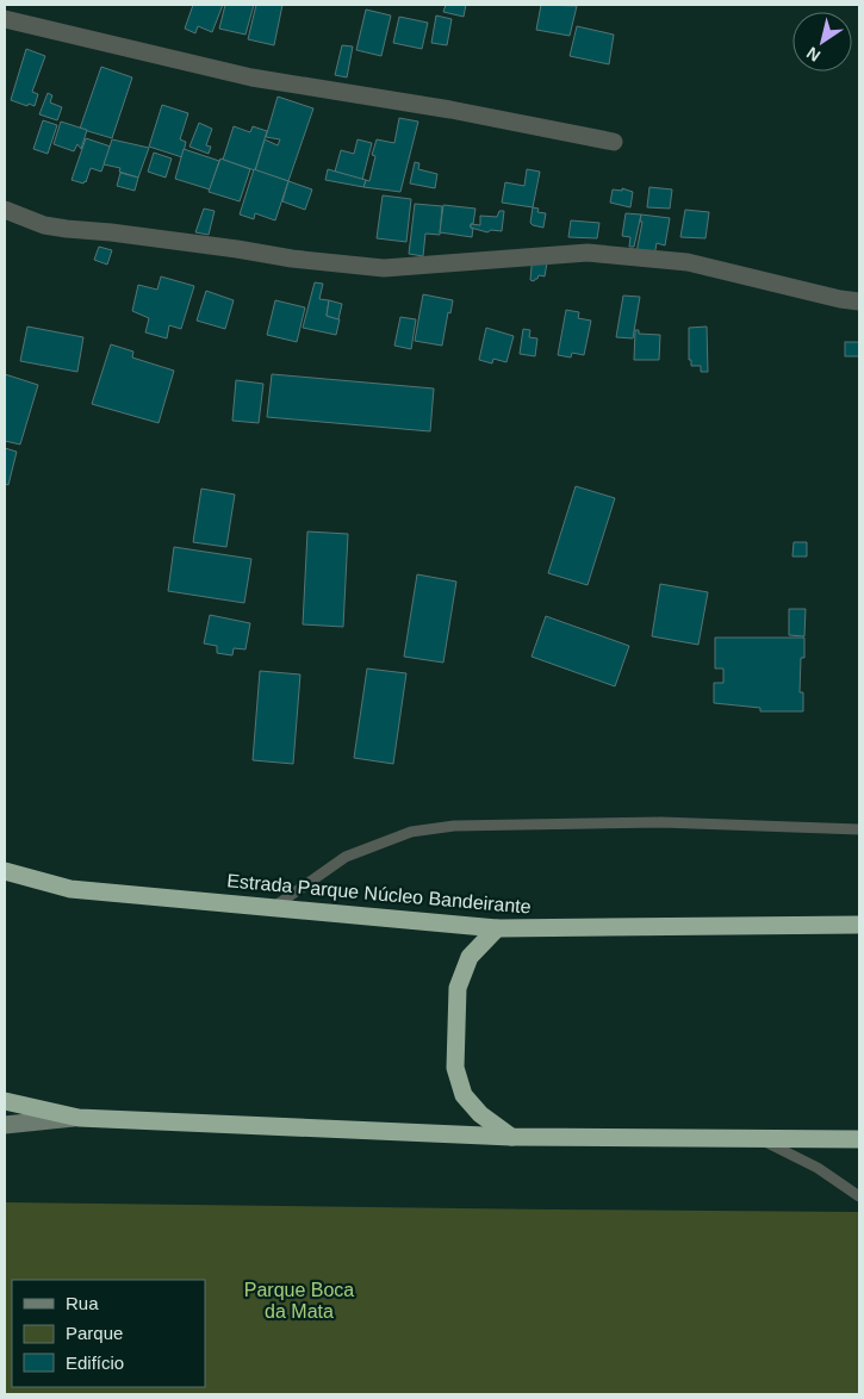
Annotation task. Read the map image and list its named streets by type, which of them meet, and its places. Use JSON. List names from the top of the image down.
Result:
{
  "streets": {
    "highway": ["Estrada Parque Núcleo Bandeirante"]
  },
  "parks": ["Parque Boca da Mata"],
  "legend": ["Rua", "Parque", "Edifício"],
  "north": "bottom left"
}
